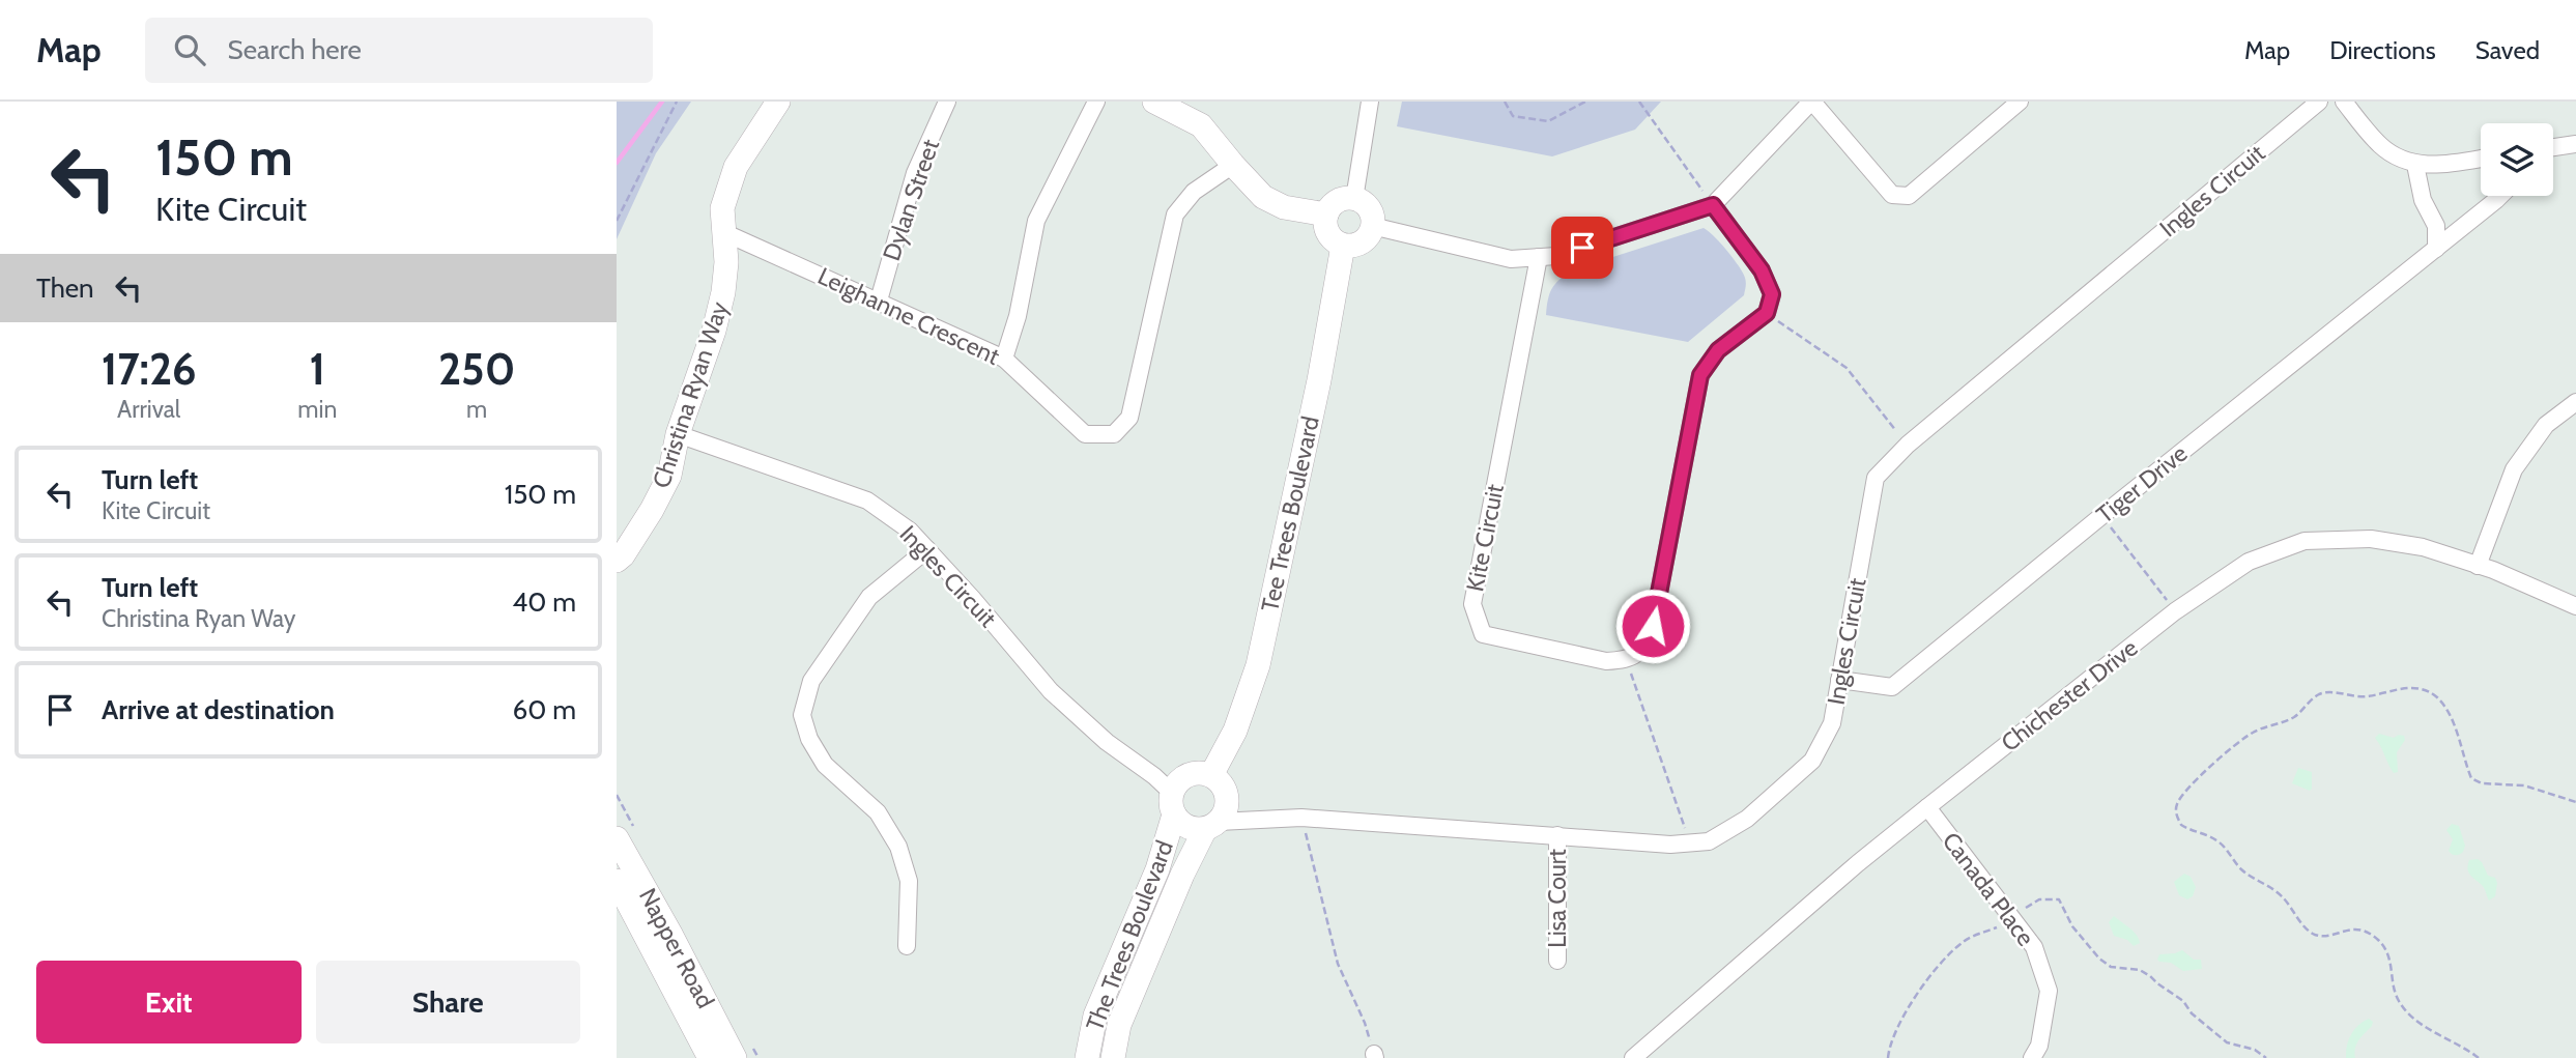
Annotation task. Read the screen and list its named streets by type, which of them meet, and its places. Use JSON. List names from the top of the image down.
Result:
{
  "streets": {
    "street": [
      "Ingles Circuit",
      "Dylan Street",
      "Leighanne Crescent",
      "Christina Ryan Way",
      "Tiger Drive",
      "Tee Trees Boulevard",
      "Kite Circuit",
      "Chichester Drive",
      "Canada Place",
      "Lisa Court",
      "The Trees Boulevard",
      "Napper Road"
    ]
  },
  "crossings": [
    ["Ingles Circuit", "Christina Ryan Way"],
    ["Ingles Circuit", "Tiger Drive"],
    ["Ingles Circuit", "Tee Trees Boulevard"],
    ["Ingles Circuit", "Lisa Court"],
    ["Ingles Circuit", "The Trees Boulevard"],
    ["Dylan Street", "Leighanne Crescent"],
    ["Leighanne Crescent", "Christina Ryan Way"],
    ["Tee Trees Boulevard", "The Trees Boulevard"],
    ["Chichester Drive", "Canada Place"]
  ],
  "page": {
    "header": "Map",
    "search": "Search here",
    "nav": ["Map", "Directions", "Saved"],
    "turn": ["150 m", "Kite Circuit"],
    "then": "Then",
    "eta": [
      "17:26",
      "Arrival",
      "1",
      "min",
      "250",
      "m"
    ],
    "list": [
      {
        "name": "Turn left",
        "note": "Kite Circuit",
        "value": "150 m"
      },
      {
        "name": "Turn left",
        "note": "Christina Ryan Way",
        "value": "40 m"
      },
      {
        "name": "Arrive at destination",
        "value": "60 m"
      }
    ],
    "buttons": ["Exit", "Share"]
  }
}
